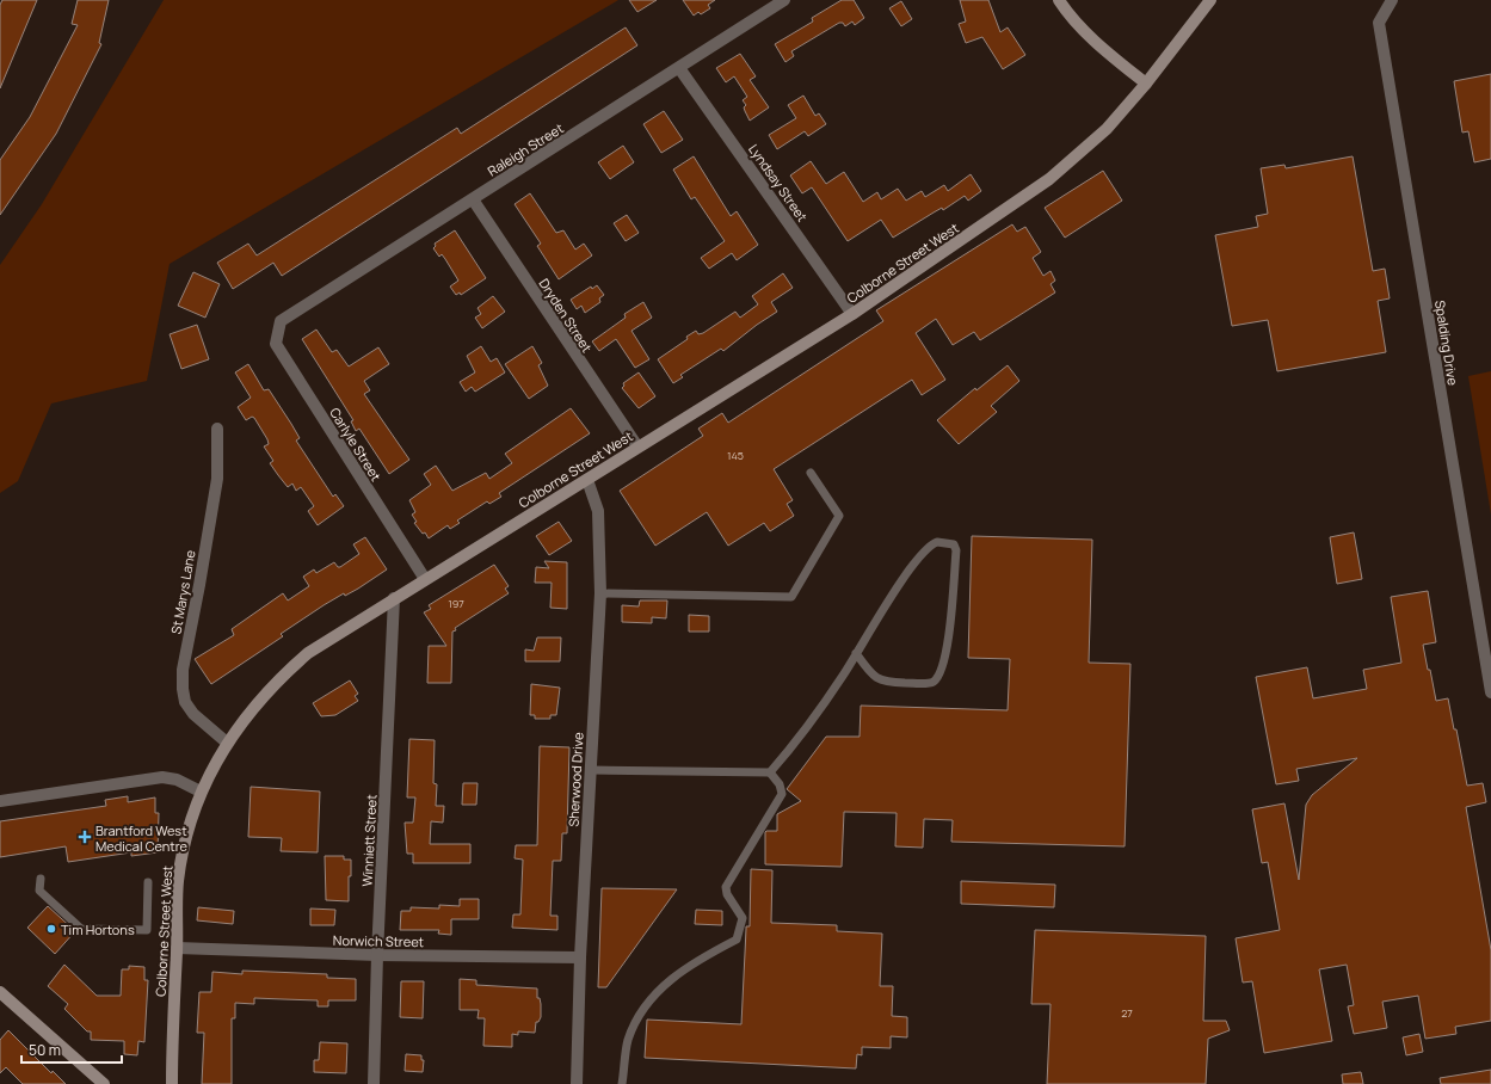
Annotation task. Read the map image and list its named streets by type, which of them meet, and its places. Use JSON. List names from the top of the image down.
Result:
{
  "streets": {
    "main road": ["Colborne Street West"],
    "street": [
      "Raleigh Street",
      "Lyndsay Street",
      "Dryden Street",
      "Spalding Drive",
      "Carlyle Street",
      "St Marys Lane",
      "Sherwood Drive",
      "Winniett Street",
      "Norwich Street"
    ]
  },
  "crossings": [
    ["Raleigh Street", "Lyndsay Street"],
    ["Raleigh Street", "Dryden Street"],
    ["Raleigh Street", "Carlyle Street"],
    ["Lyndsay Street", "Colborne Street West"],
    ["Colborne Street West", "Dryden Street"],
    ["Colborne Street West", "Carlyle Street"],
    ["Colborne Street West", "St Marys Lane"],
    ["Colborne Street West", "Sherwood Drive"],
    ["Colborne Street West", "Winniett Street"],
    ["Colborne Street West", "Norwich Street"],
    ["Sherwood Drive", "Norwich Street"],
    ["Winniett Street", "Norwich Street"]
  ],
  "places": {
    "health": ["Brantford West Medical Centre"],
    "other": ["Tim Hortons"]
  },
  "house_numbers": ["145", "197", "27"],
  "scale_bar": "50 m"
}
